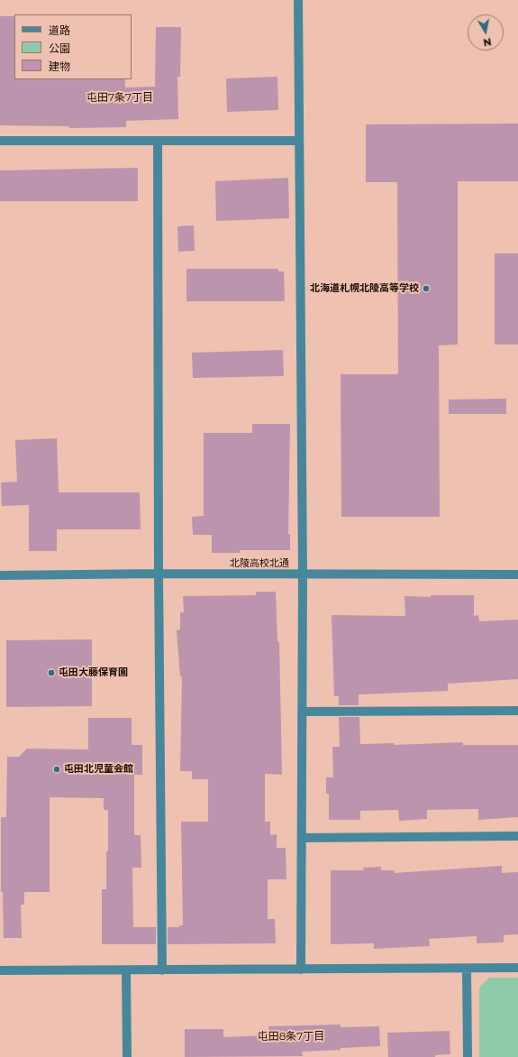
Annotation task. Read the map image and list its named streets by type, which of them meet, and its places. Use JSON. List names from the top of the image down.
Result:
{
  "streets": {
    "street": ["北陵高校北通"]
  },
  "districts": ["屯田7条7丁目", "屯田8条7丁目"],
  "places": ["北海道札幌北陵高等学校", "屯田大藤保育園", "屯田北児童会館"],
  "legend": ["道路", "公園", "建物"],
  "north": "bottom"
}
